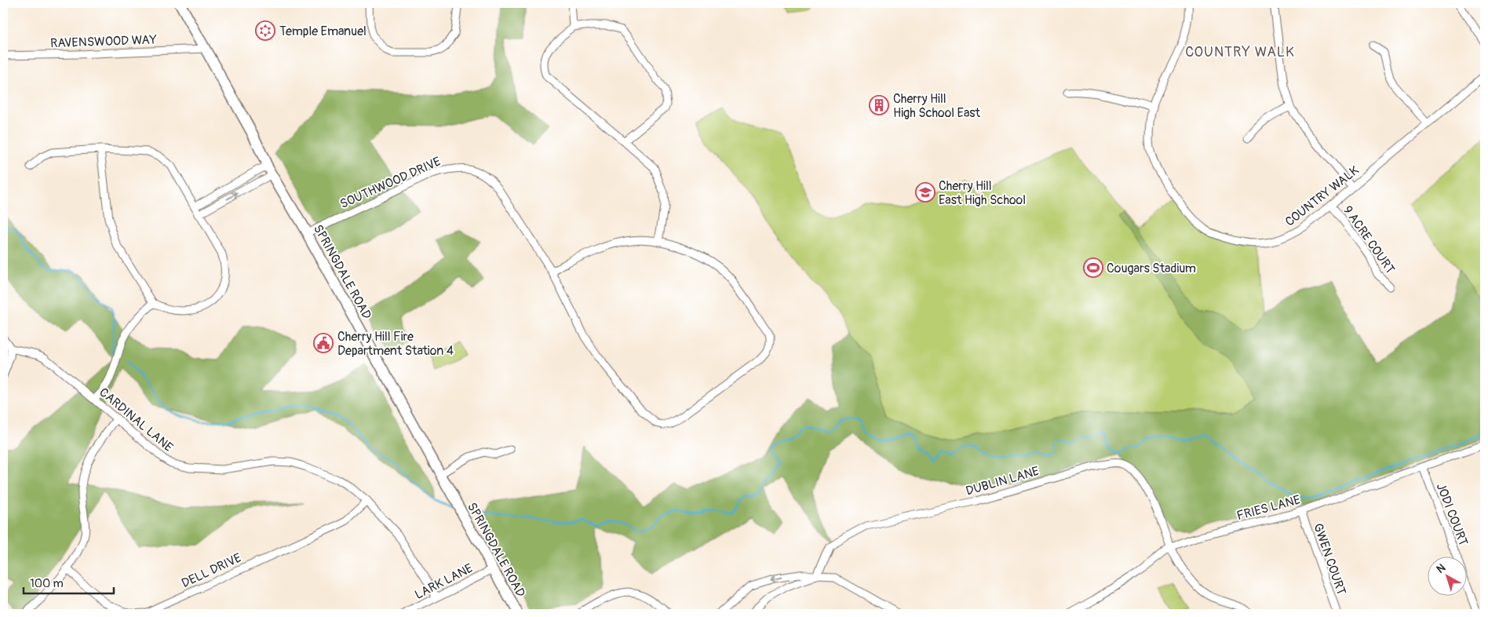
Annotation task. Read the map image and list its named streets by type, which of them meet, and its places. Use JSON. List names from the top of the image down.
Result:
{
  "streets": {
    "main road": ["SPRINGDALE ROAD"],
    "street": [
      "RAVENSWOOD WAY",
      "SOUTHWOOD DRIVE",
      "COUNTRY WALK",
      "9 ACRE COURT",
      "CARDINAL LANE",
      "DUBLIN LANE",
      "FRIES LANE",
      "JODI COURT",
      "GWEN COURT",
      "DELL DRIVE",
      "LARK LANE"
    ]
  },
  "crossings": [
    ["RAVENSWOOD WAY", "SPRINGDALE ROAD"],
    ["SOUTHWOOD DRIVE", "SPRINGDALE ROAD"],
    ["COUNTRY WALK", "9 ACRE COURT"],
    ["SPRINGDALE ROAD", "LARK LANE"],
    ["CARDINAL LANE", "DELL DRIVE"],
    ["CARDINAL LANE", "LARK LANE"],
    ["DUBLIN LANE", "FRIES LANE"],
    ["FRIES LANE", "JODI COURT"],
    ["FRIES LANE", "GWEN COURT"]
  ],
  "districts": ["COUNTRY WALK"],
  "places": {
    "synagogue": ["Temple Emanuel"],
    "building": ["Cherry Hill High School East"],
    "school or university": ["Cherry Hill East High School"],
    "sports": ["Cougars Stadium"],
    "public building": ["Cherry Hill Fire Department Station 4"]
  },
  "scale_bar": "100 m",
  "north": "top left"
}
